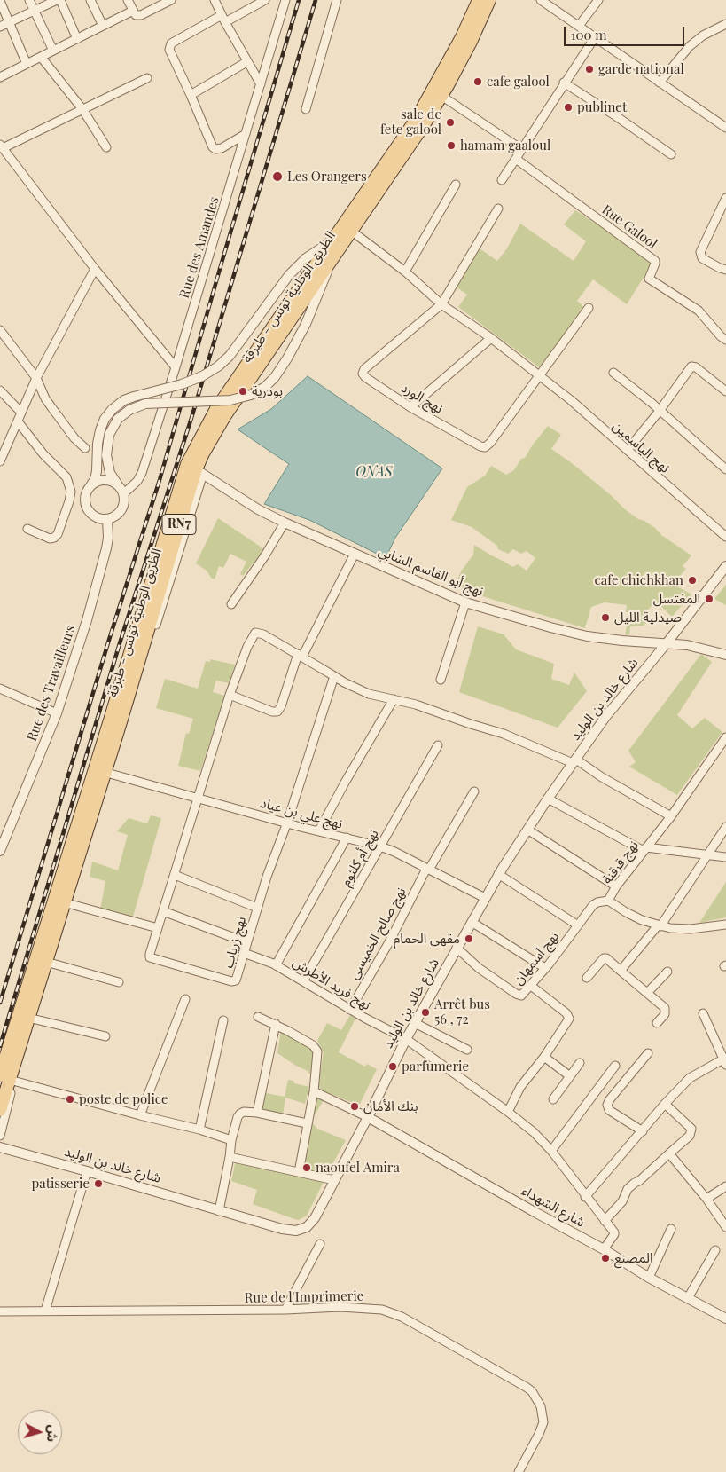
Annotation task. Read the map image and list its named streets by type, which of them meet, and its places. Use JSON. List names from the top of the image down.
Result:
{
  "streets": {
    "main road": ["الطريق الوطنية تونس - طبرقة", "RN7"],
    "street": [
      "Rue Galool",
      "Rue des Amandes",
      "نهج الورد",
      "نهج الياسمين",
      "نهج أبو القاسم الشابي",
      "Rue des Travailleurs",
      "شارع خالد بن الوليد",
      "نهج علي بن عياد",
      "نهج أم كلثوم",
      "نهج قرقنة",
      "نهج صالح الخميسي",
      "نهج زرياب",
      "نهج أسمهان",
      "نهج فريد الأطرش",
      "شارع الشهداء",
      "Rue de l'Imprimerie"
    ]
  },
  "crossings": [
    ["Rue des Amandes", "Rue des Travailleurs"],
    ["الطريق الوطنية تونس - طبرقة", "نهج الياسمين"],
    ["الطريق الوطنية تونس - طبرقة", "نهج أبو القاسم الشابي"],
    ["الطريق الوطنية تونس - طبرقة", "نهج علي بن عياد"],
    ["نهج الورد", "نهج الياسمين"],
    ["نهج أبو القاسم الشابي", "شارع خالد بن الوليد"],
    ["شارع خالد بن الوليد", "نهج علي بن عياد"],
    ["شارع خالد بن الوليد", "نهج أسمهان"],
    ["شارع خالد بن الوليد", "نهج فريد الأطرش"],
    ["شارع خالد بن الوليد", "شارع الشهداء"],
    ["نهج علي بن عياد", "نهج أم كلثوم"],
    ["نهج علي بن عياد", "نهج صالح الخميسي"],
    ["نهج علي بن عياد", "نهج زرياب"],
    ["نهج أم كلثوم", "نهج فريد الأطرش"],
    ["نهج قرقنة", "نهج أسمهان"],
    ["نهج صالح الخميسي", "نهج فريد الأطرش"],
    ["نهج زرياب", "نهج فريد الأطرش"]
  ],
  "water": ["ONAS"],
  "places": [
    "garde national",
    "cafe galool",
    "publinet",
    "sale de fete galool",
    "hamam gaaloul",
    "Les Orangers",
    "بودرية",
    "cafe chichkhan",
    "المغتسل",
    "صيدلية الليل",
    "مقهى الحمام",
    "Arrêt bus 56 , 72",
    "parfumerie",
    "poste de police",
    "بنك الأمان",
    "naoufel Amira",
    "patisserie",
    "المصنع"
  ],
  "scale_bar": "100 m",
  "north": "right"
}
